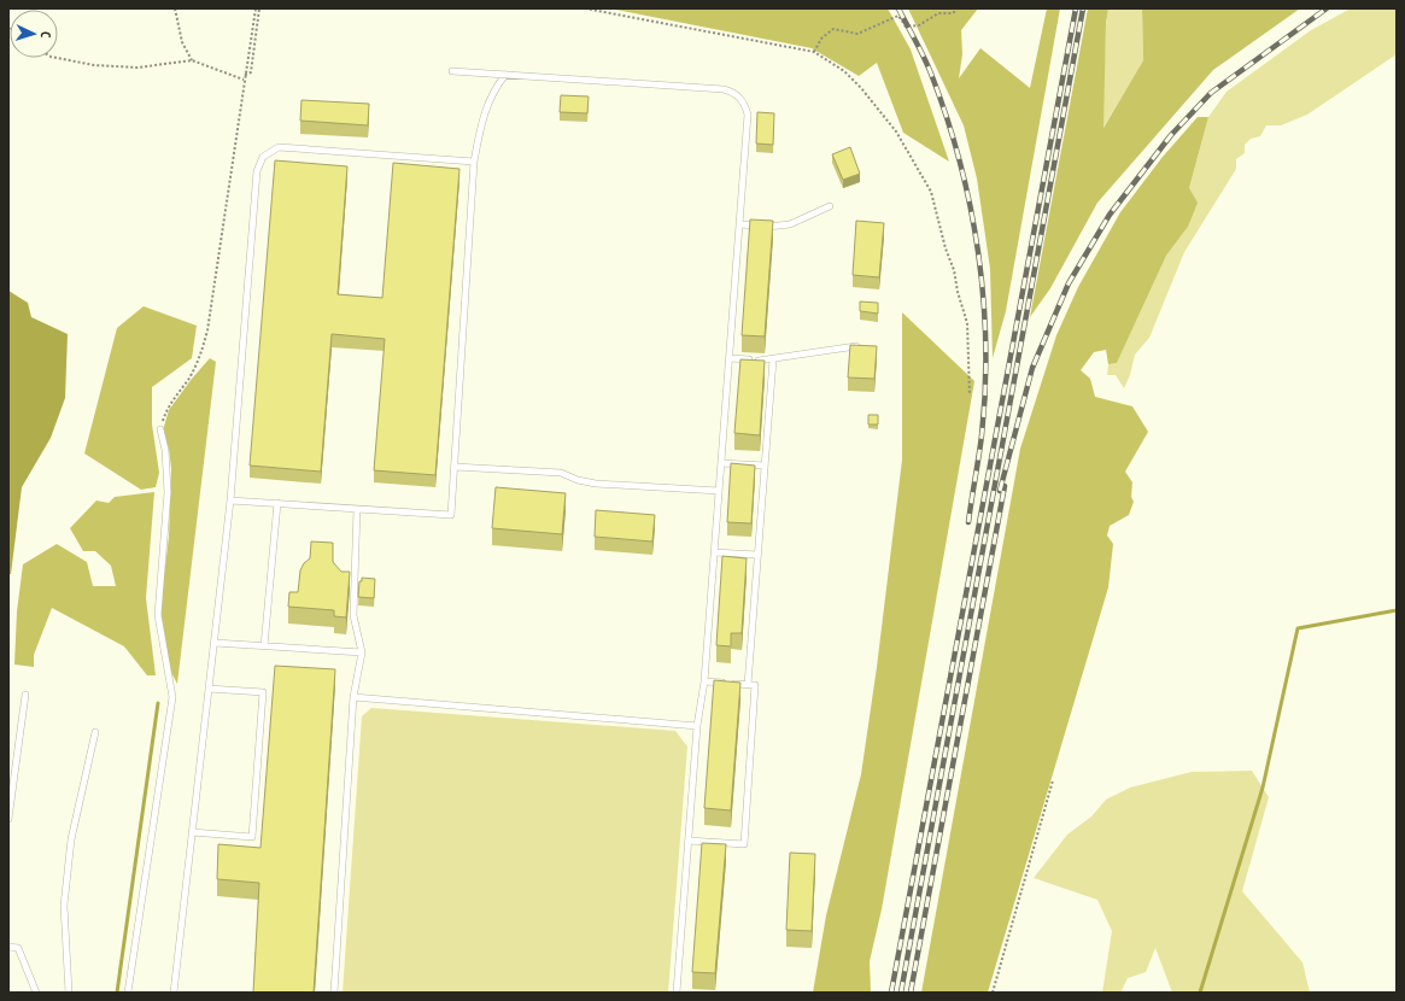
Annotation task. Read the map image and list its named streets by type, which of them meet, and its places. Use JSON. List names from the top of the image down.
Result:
{
  "north": "right"
}
